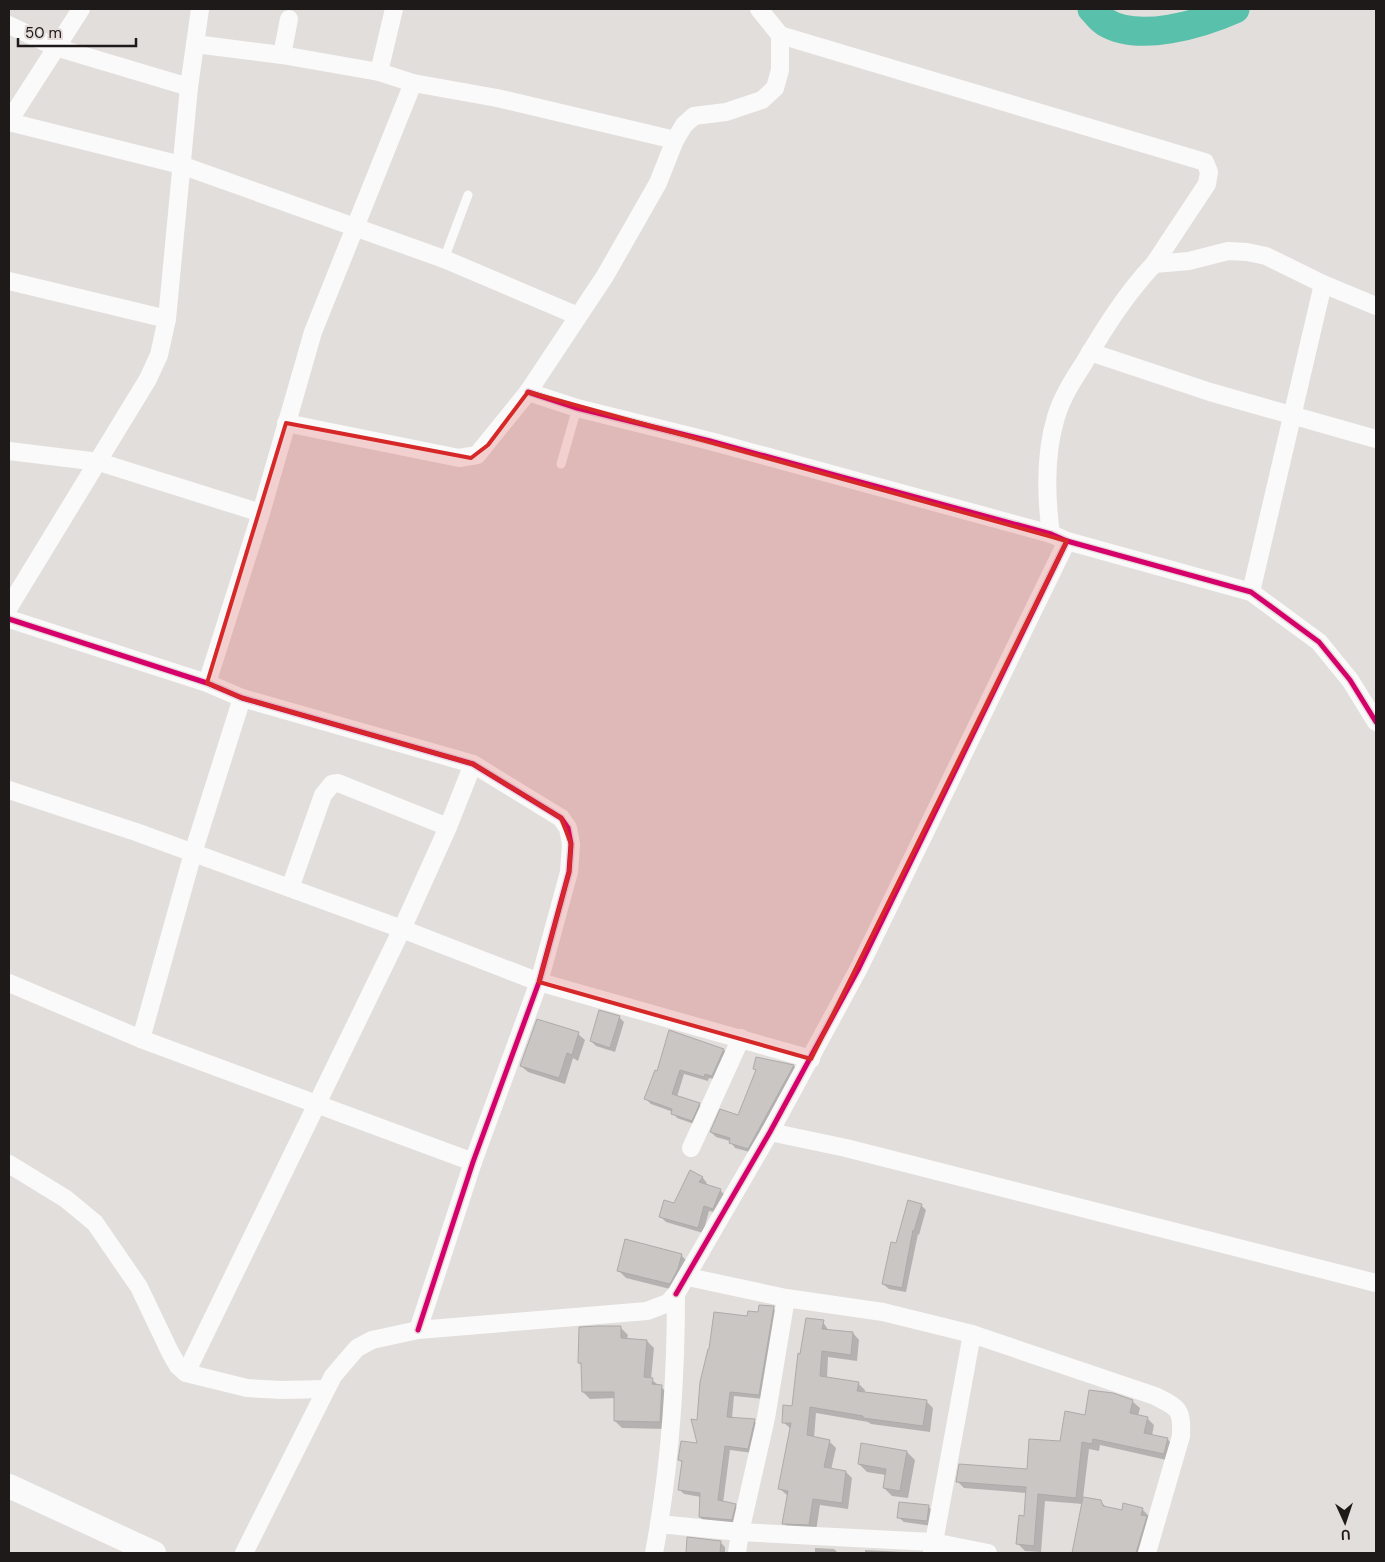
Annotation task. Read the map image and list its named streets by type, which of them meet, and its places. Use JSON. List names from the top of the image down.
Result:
{
  "scale_bar": "50 m",
  "north": "bottom"
}
